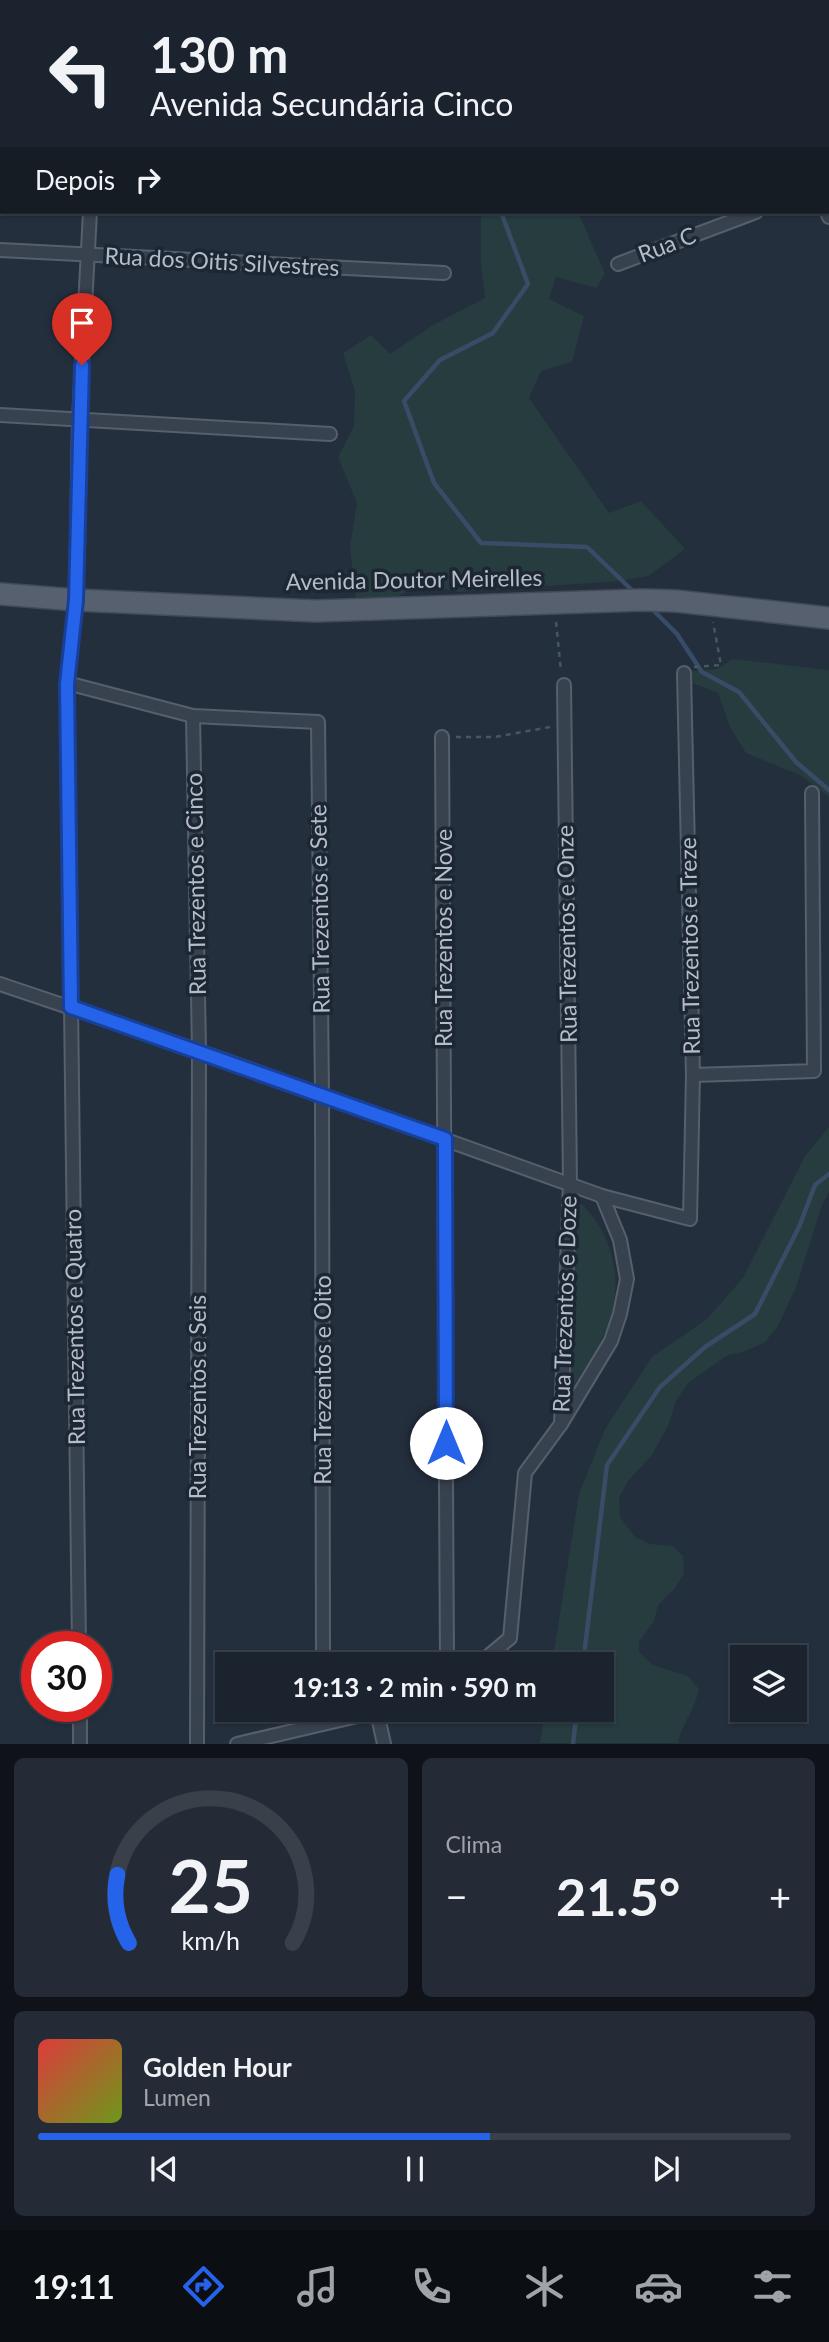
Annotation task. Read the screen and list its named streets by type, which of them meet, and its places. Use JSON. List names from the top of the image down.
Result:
{
  "streets": {
    "main road": ["Avenida Doutor Meirelles"],
    "street": [
      "Rua C",
      "Rua dos Oitis Silvestres",
      "Rua Trezentos e Cinco",
      "Rua Trezentos e Sete",
      "Rua Trezentos e Onze",
      "Rua Trezentos e Nove",
      "Rua Trezentos e Treze",
      "Rua Trezentos e Doze",
      "Rua Trezentos e Quatro",
      "Rua Trezentos e Oito",
      "Rua Trezentos e Seis"
    ]
  },
  "crossings": [
    ["Rua dos Oitis Silvestres", "Rua Trezentos e Quatro"],
    ["Avenida Doutor Meirelles", "Rua Trezentos e Quatro"],
    ["Rua Trezentos e Cinco", "Rua Trezentos e Sete"],
    ["Rua Trezentos e Cinco", "Rua Trezentos e Seis"],
    ["Rua Trezentos e Sete", "Rua Trezentos e Oito"],
    ["Rua Trezentos e Onze", "Rua Trezentos e Doze"]
  ],
  "page": {
    "turn": ["130 m", "Avenida Secundária Cinco"],
    "then": "Depois",
    "limit": "30",
    "trip": "19:13 · 2 min · 590 m",
    "tile": "Clima",
    "heat": ["−", "21.5°", "+"],
    "song": ["Golden Hour", "Lumen"],
    "tabs": "19:11",
    "gauge": ["25", "km/h"]
  }
}
